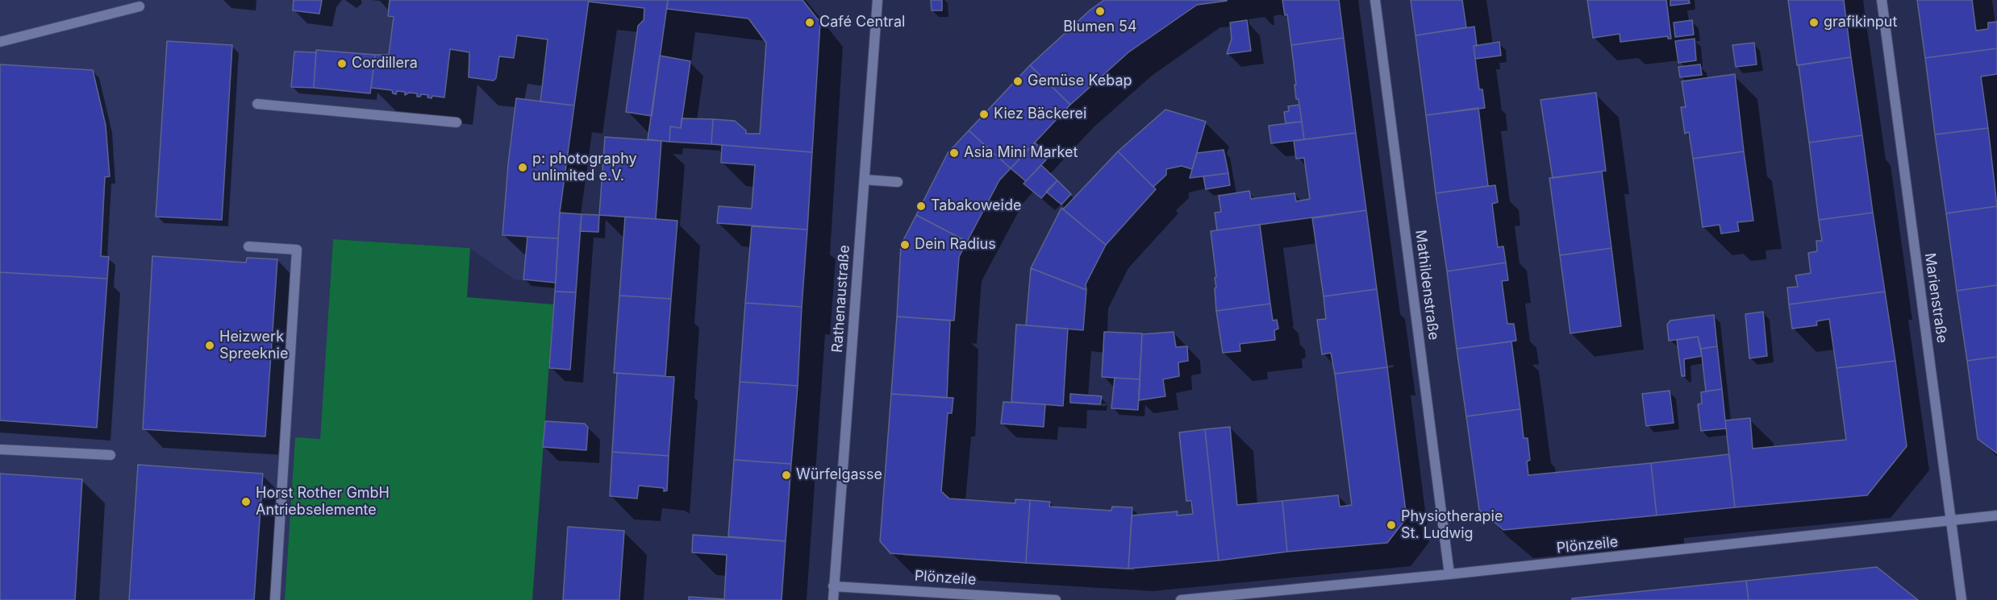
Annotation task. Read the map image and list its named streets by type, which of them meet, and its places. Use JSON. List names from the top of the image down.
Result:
{
  "streets": {
    "street": [
      "Mathildenstraße",
      "Marienstraße",
      "Rathenaustraße",
      "Plönzeile"
    ]
  },
  "crossings": [
    ["Mathildenstraße", "Plönzeile"],
    ["Marienstraße", "Plönzeile"],
    ["Rathenaustraße", "Plönzeile"]
  ],
  "places": [
    "Blumen 54",
    "Café Central",
    "grafikinput",
    "Cordillera",
    "Gemüse Kebap",
    "Kiez Bäckerei",
    "Asia Mini Market",
    "p: photography unlimited e.V.",
    "Tabakoweide",
    "Dein Radius",
    "Heizwerk Spreeknie",
    "Würfelgasse",
    "Horst Rother GmbH Antriebselemente",
    "Physiotherapie St. Ludwig"
  ]
}
